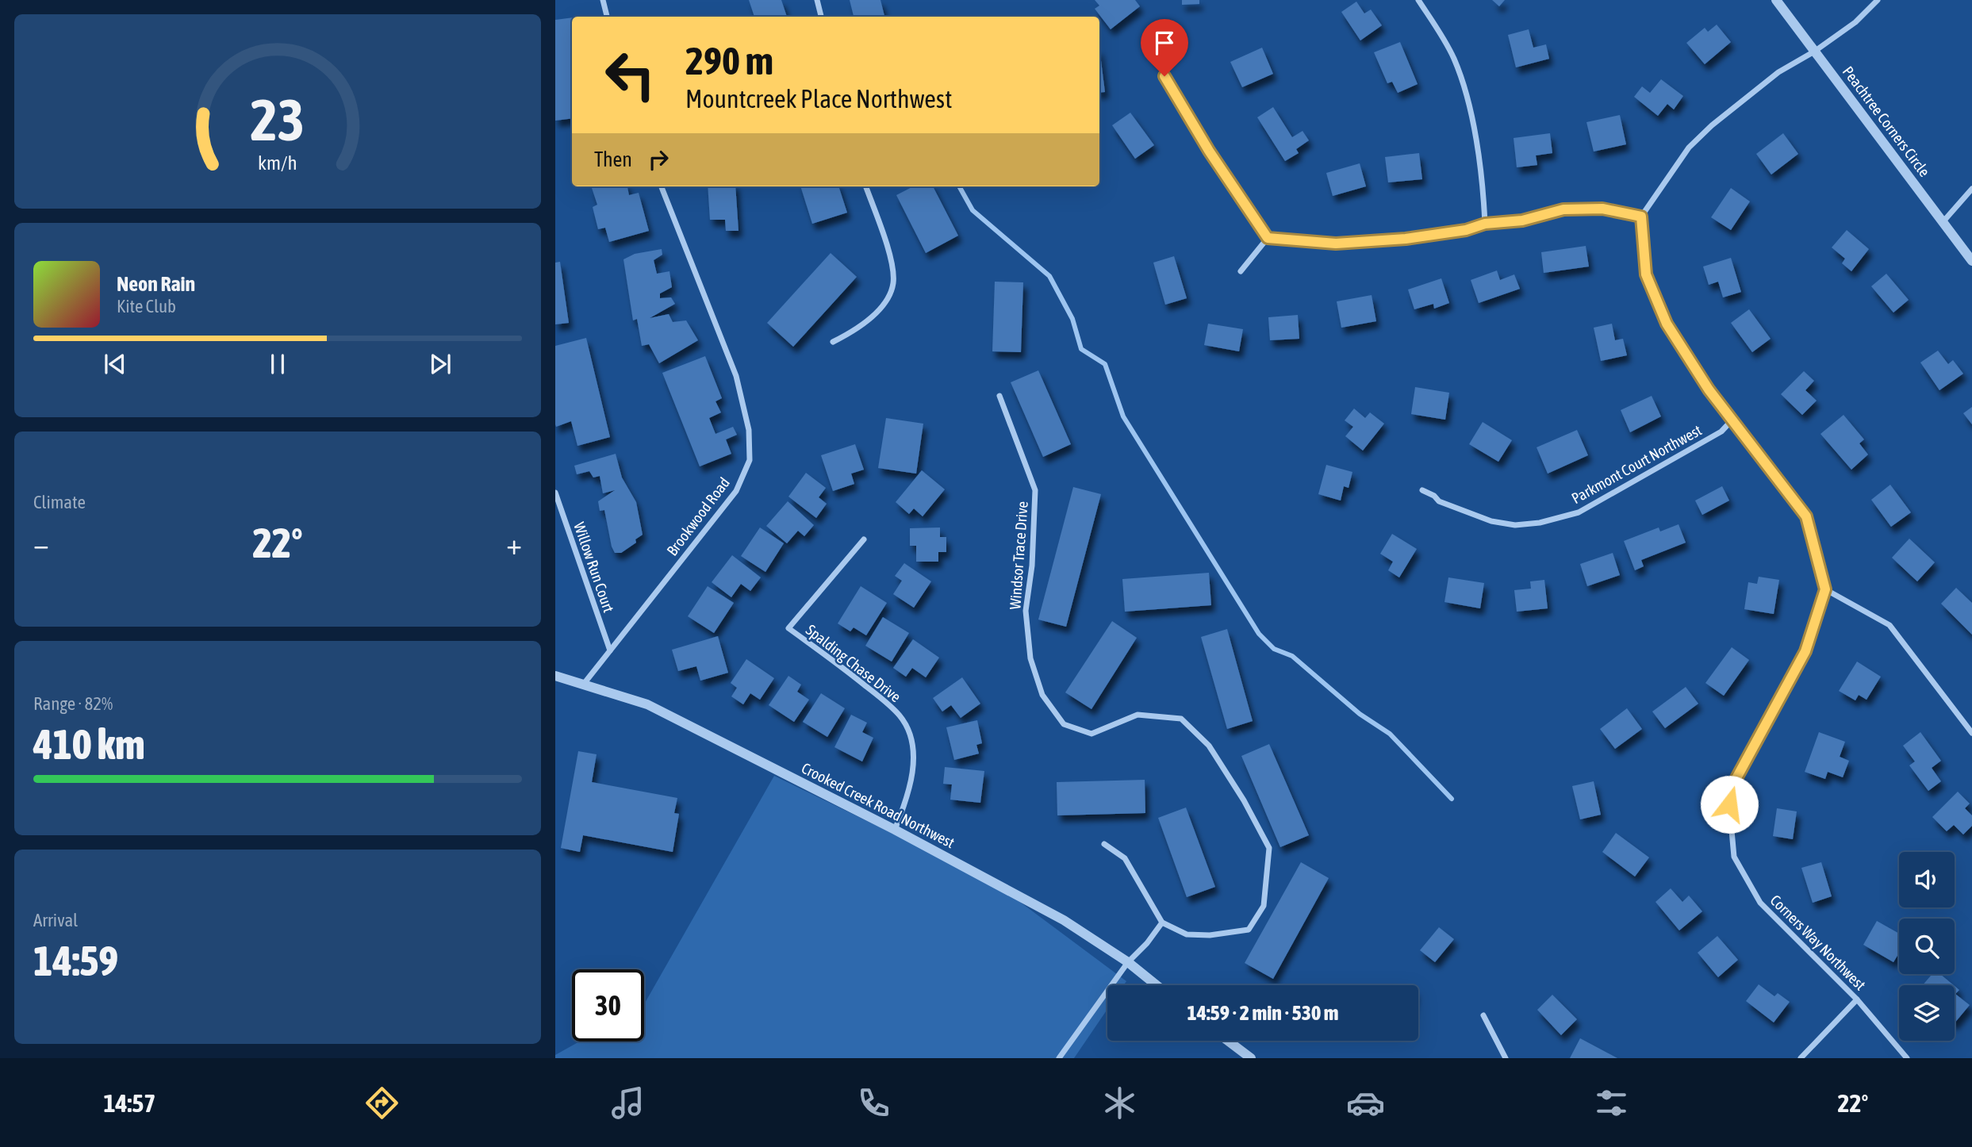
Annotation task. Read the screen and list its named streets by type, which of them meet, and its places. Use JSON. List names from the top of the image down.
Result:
{
  "streets": {
    "street": [
      "Peachtree Corners Circle",
      "Parkmont Court Northwest",
      "Brookwood Road",
      "Windsor Trace Drive",
      "Willow Run Court",
      "Spalding Chase Drive",
      "Crooked Creek Road Northwest",
      "Corners Way Northwest"
    ]
  },
  "crossings": [
    ["Brookwood Road", "Willow Run Court"],
    ["Brookwood Road", "Crooked Creek Road Northwest"],
    ["Spalding Chase Drive", "Crooked Creek Road Northwest"]
  ],
  "page": {
    "turn": ["290 m", "Mountcreek Place Northwest"],
    "then": "Then",
    "song": ["Neon Rain", "Kite Club"],
    "tile": [
      "Climate",
      ["Range · 82%", "410 km"],
      ["Arrival", "14:59"]
    ],
    "heat": ["−", "22°", "+"],
    "limit": "30",
    "trip": "14:59 · 2 min · 530 m",
    "tabs": ["14:57", "22°"],
    "gauge": ["23", "km/h"]
  }
}
